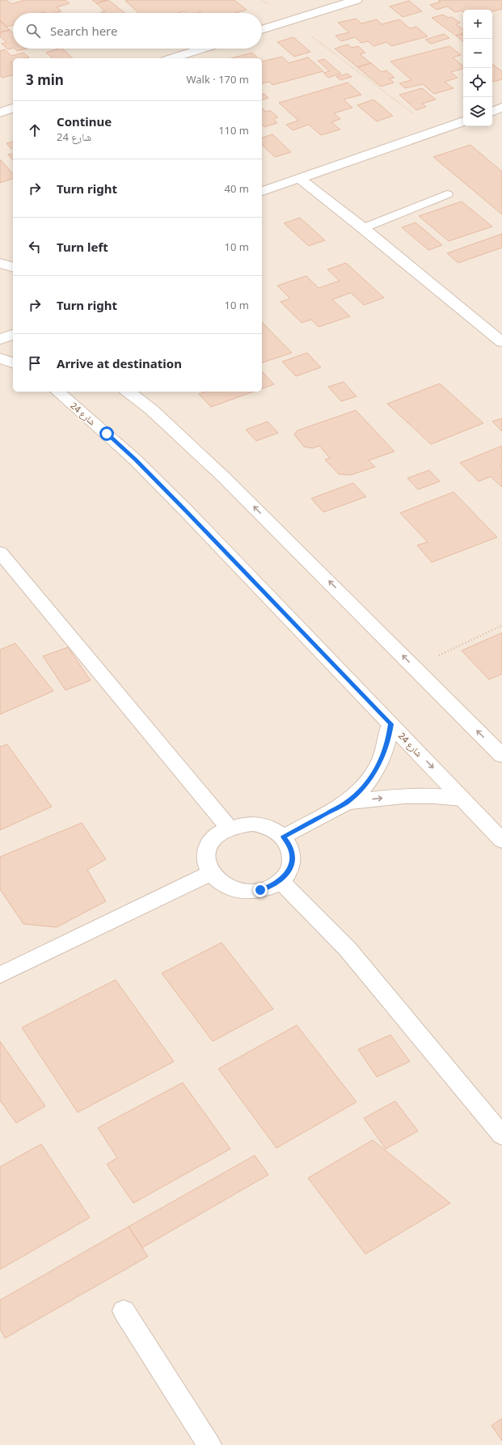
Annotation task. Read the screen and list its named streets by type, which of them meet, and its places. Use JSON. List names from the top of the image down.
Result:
{
  "streets": {
    "street": ["شارع 24"]
  },
  "page": {
    "map_buttons": ["+", "−"],
    "search": "Search here",
    "heading": ["3 min", "Walk · 170 m"],
    "list": [
      ["Continue", "شارع 24", "110 m"],
      ["Turn right", "40 m"],
      ["Turn left", "10 m"],
      ["Turn right", "10 m"],
      "Arrive at destination"
    ]
  }
}
